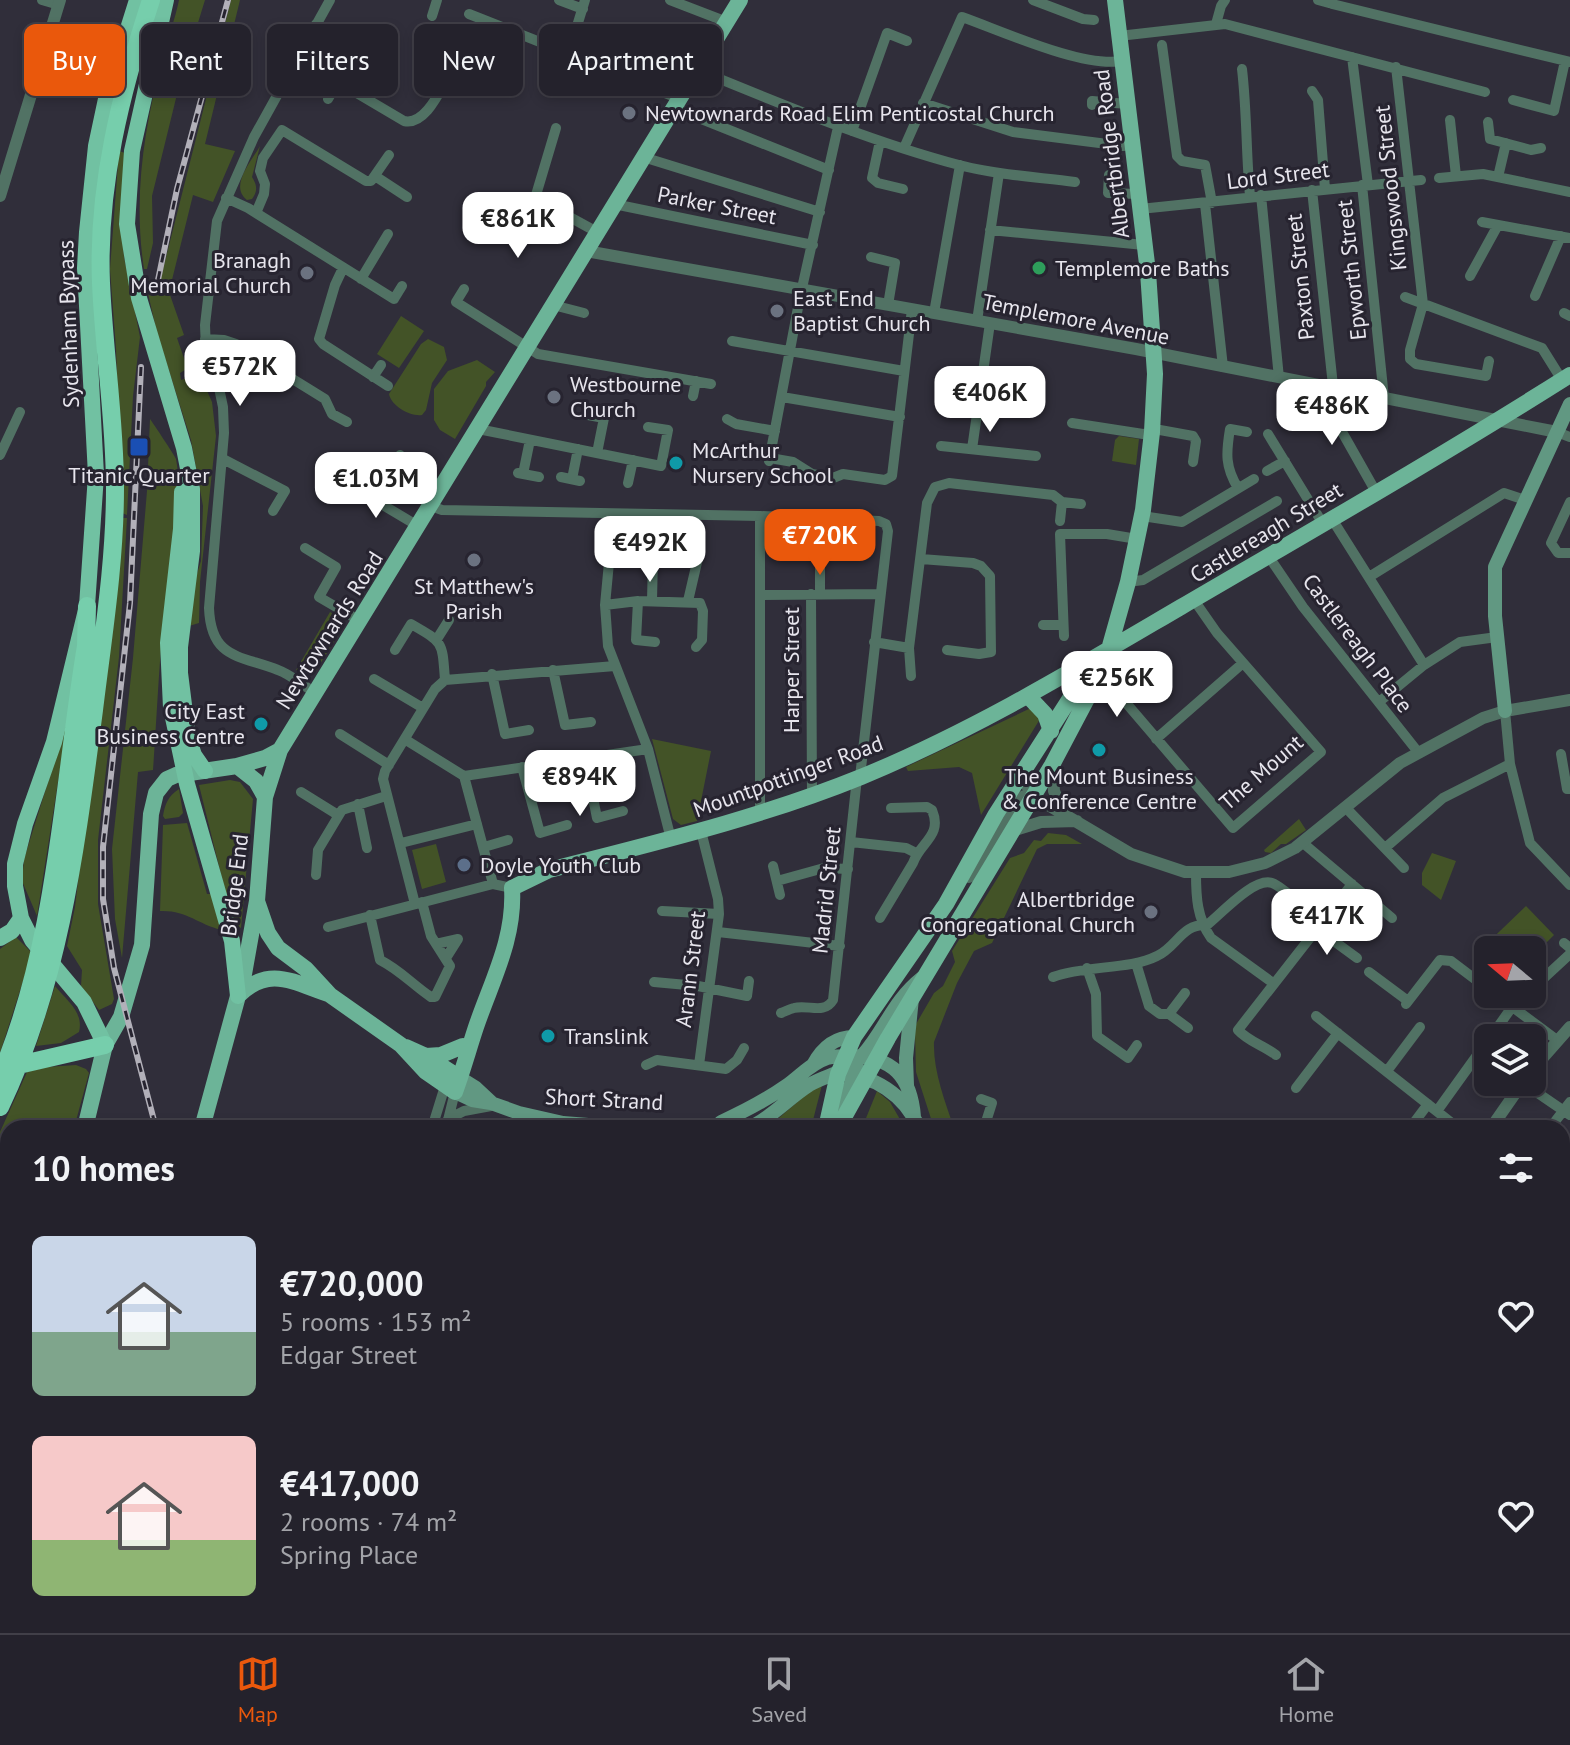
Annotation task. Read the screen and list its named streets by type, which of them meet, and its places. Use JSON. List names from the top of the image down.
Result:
{
  "streets": {
    "highway": ["Sydenham Bypass", "Bridge End"],
    "main road": [
      "Albertbridge Road",
      "Castlereagh Street",
      "Newtownards Road",
      "Mountpottinger Road",
      "Short Strand"
    ],
    "street": [
      "Lord Street",
      "Kingswood Street",
      "Parker Street",
      "Epworth Street",
      "Paxton Street",
      "Templemore Avenue",
      "Castlereagh Place",
      "Harper Street",
      "The Mount",
      "Madrid Street",
      "Arann Street"
    ]
  },
  "crossings": [
    ["Albertbridge Road", "Lord Street"],
    ["Albertbridge Road", "Templemore Avenue"],
    ["Albertbridge Road", "Castlereagh Street"],
    ["Albertbridge Road", "The Mount"],
    ["Albertbridge Road", "Mountpottinger Road"],
    ["Albertbridge Road", "Short Strand"],
    ["Lord Street", "Kingswood Street"],
    ["Lord Street", "Epworth Street"],
    ["Lord Street", "Paxton Street"],
    ["Parker Street", "Newtownards Road"],
    ["Epworth Street", "Templemore Avenue"],
    ["Paxton Street", "Templemore Avenue"],
    ["Paxton Street", "Castlereagh Street"],
    ["Templemore Avenue", "Castlereagh Street"],
    ["Templemore Avenue", "Newtownards Road"],
    ["Castlereagh Street", "Castlereagh Place"],
    ["Castlereagh Street", "The Mount"],
    ["Castlereagh Street", "Mountpottinger Road"],
    ["Newtownards Road", "Bridge End"],
    ["Harper Street", "Mountpottinger Road"],
    ["Mountpottinger Road", "Madrid Street"],
    ["Mountpottinger Road", "Arann Street"],
    ["Bridge End", "Short Strand"]
  ],
  "places": {
    "other": [
      "Newtownards Road Elim Penticostal Church",
      "Templemore Baths",
      "Branagh Memorial Church",
      "East End Baptist Church",
      "Westbourne Church",
      "McArthur Nursery School",
      "St Matthew's Parish",
      "City East Business Centre",
      "The Mount Business & Conference Centre",
      "Doyle Youth Club",
      "Albertbridge Congregational Church",
      "Translink"
    ],
    "transit": ["Titanic Quarter"]
  },
  "north": "left",
  "page": {
    "chip": [
      "Buy",
      "Rent",
      "Filters",
      "New",
      "Apartment"
    ],
    "price": [
      "€861K",
      "€572K",
      "€406K",
      "€486K",
      "€1.03M",
      "€720K",
      "€492K",
      "€256K",
      "€894K",
      "€417K"
    ],
    "heading": "10 homes",
    "list": [
      {
        "name": "€720,000",
        "note": "5 rooms · 153 m² · Edgar Street"
      },
      {
        "name": "€417,000",
        "note": "2 rooms · 74 m² · Spring Place"
      }
    ],
    "tabs": ["Map", "Saved", "Home"]
  }
}
